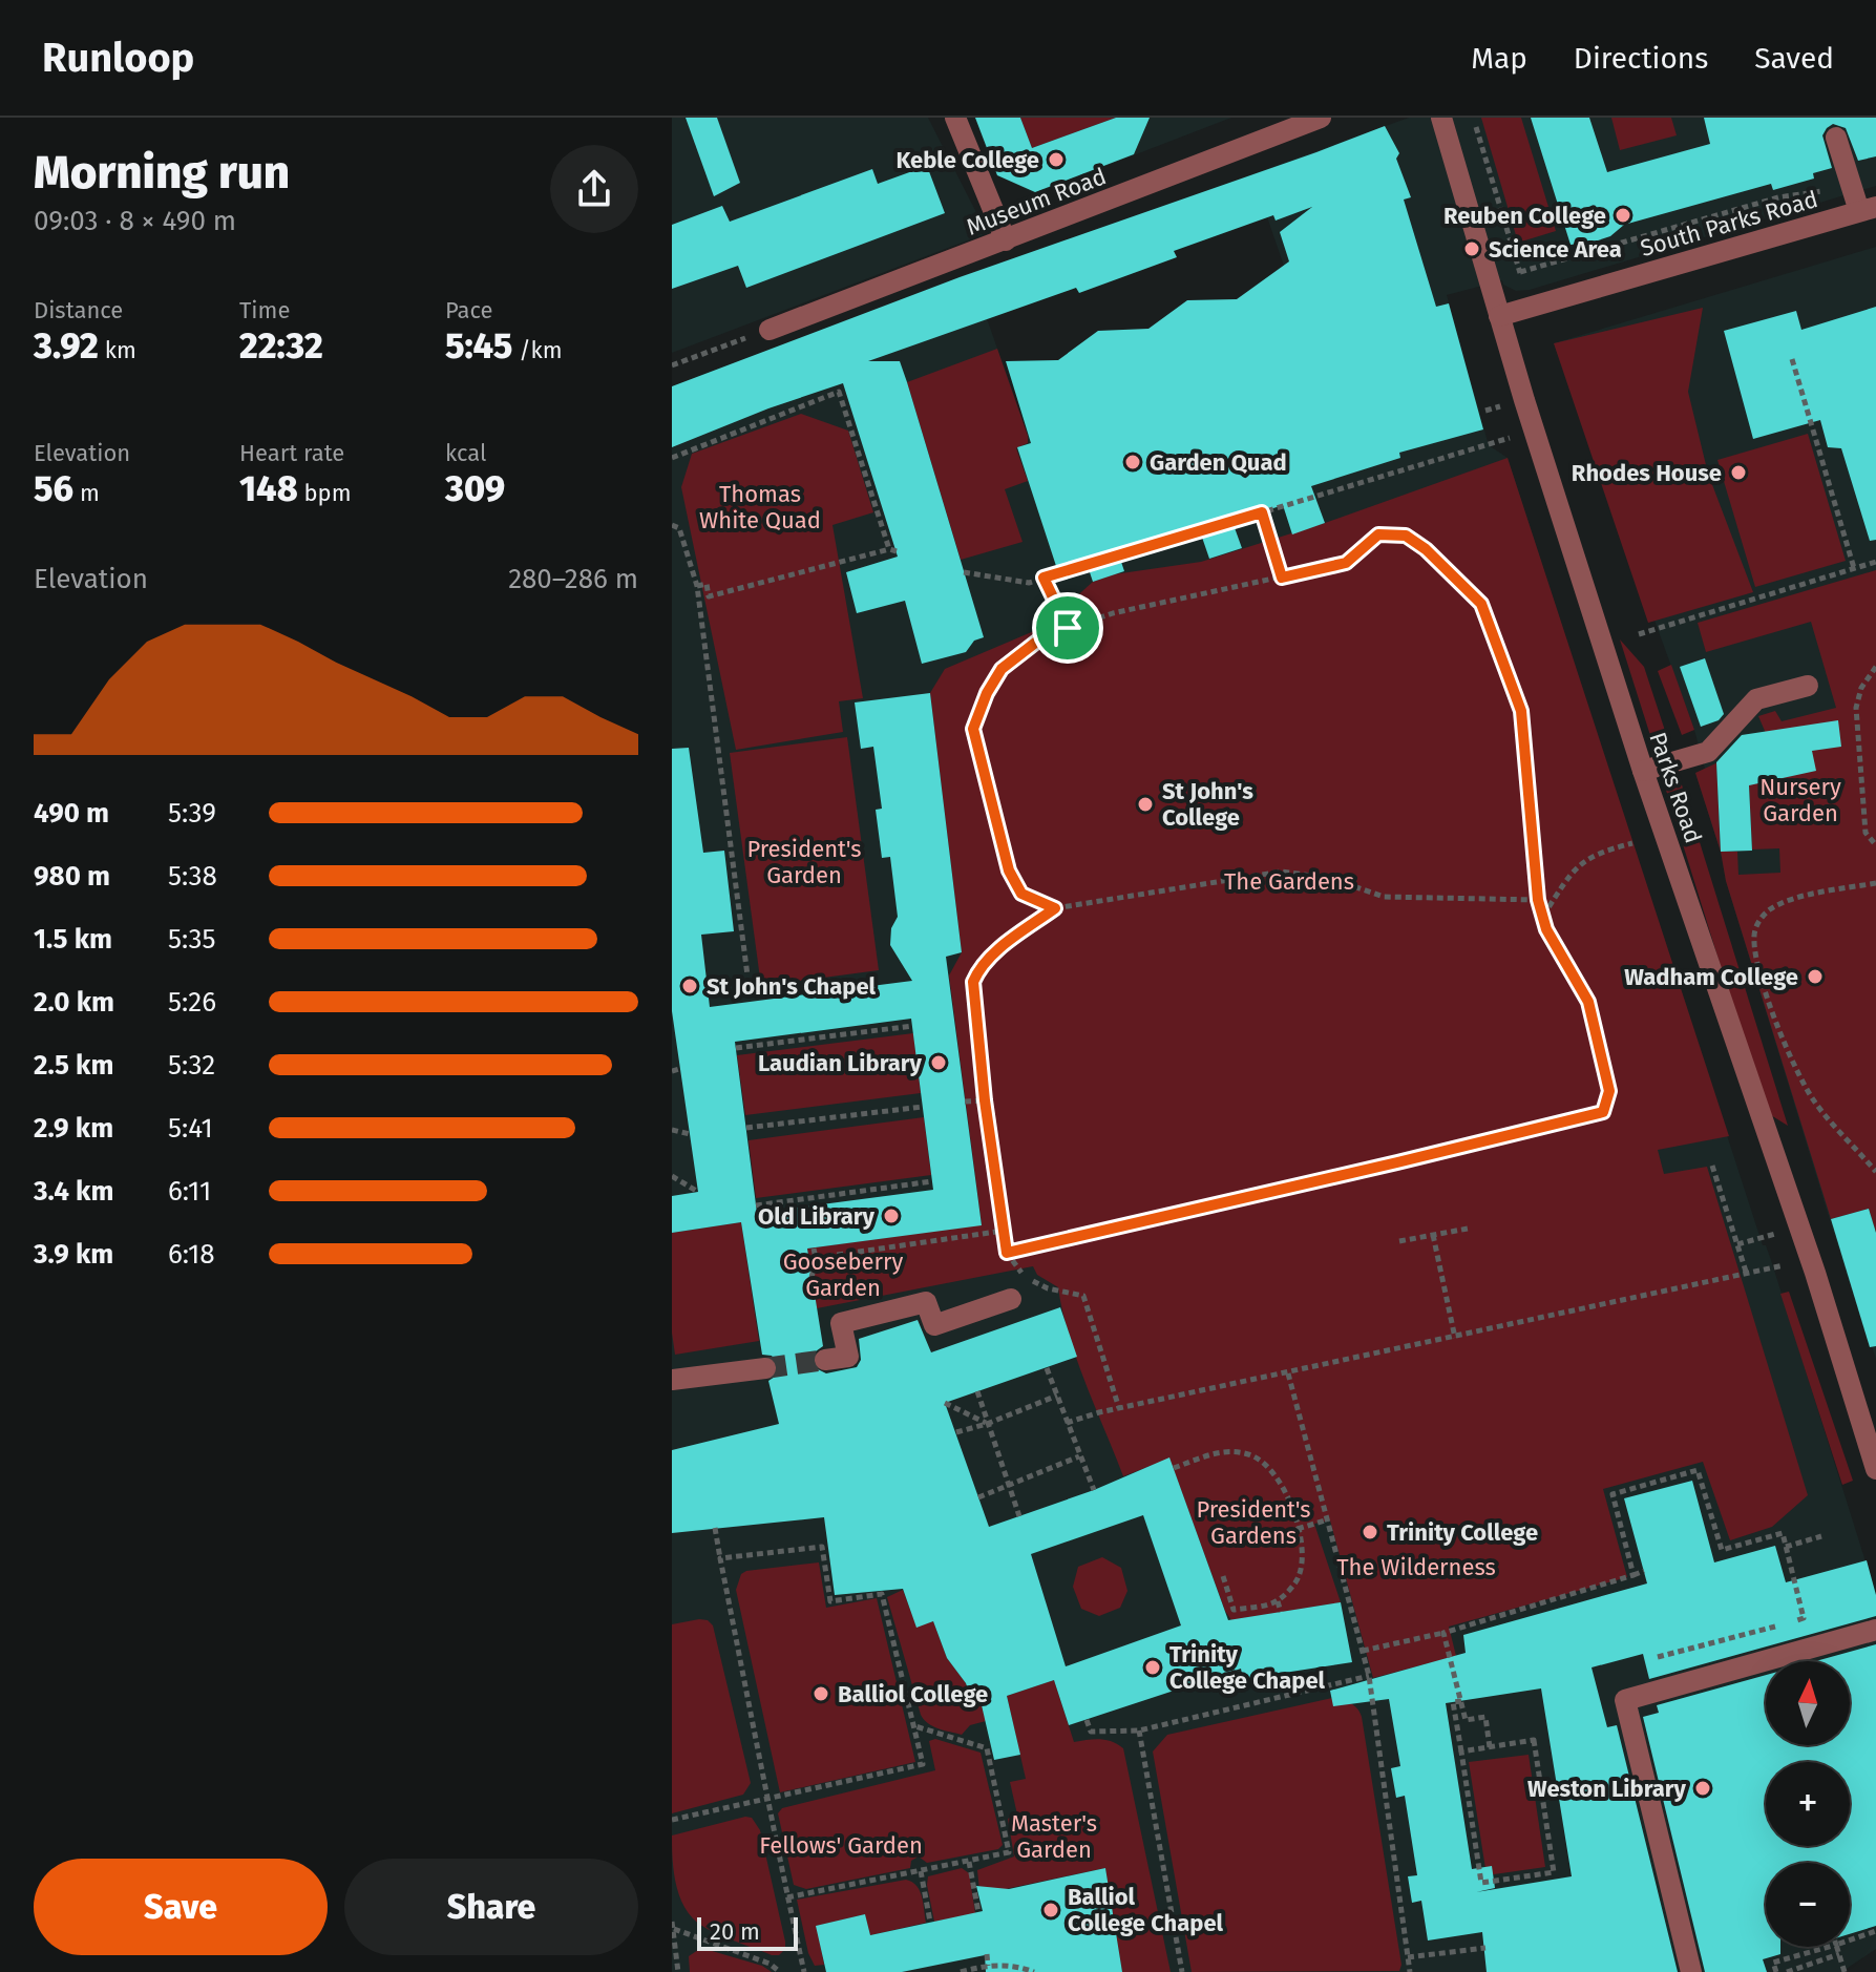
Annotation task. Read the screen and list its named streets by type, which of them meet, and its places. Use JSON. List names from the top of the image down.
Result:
{
  "streets": {
    "street": ["Museum Road", "South Parks Road", "Parks Road"]
  },
  "crossings": [
    ["South Parks Road", "Parks Road"]
  ],
  "parks": [
    "Thomas White Quad",
    "Nursery Garden",
    "President's Garden",
    "The Gardens",
    "Gooseberry Garden",
    "President's Gardens",
    "The Wilderness",
    "Master's Garden",
    "Fellows' Garden"
  ],
  "places": [
    "Keble College",
    "Reuben College",
    "Science Area",
    "Garden Quad",
    "Rhodes House",
    "St John's College",
    "Wadham College",
    "St John's Chapel",
    "Laudian Library",
    "Old Library",
    "Trinity College",
    "Trinity College Chapel",
    "Balliol College",
    "Weston Library",
    "Balliol College Chapel"
  ],
  "scale_bar": "20 m",
  "north": "top",
  "page": {
    "header": "Runloop",
    "nav": ["Map", "Directions", "Saved"],
    "heading": ["Morning run", "09:03 · 8 × 490 m"],
    "stats": [
      ["Distance", "3.92 km"],
      ["Time", "22:32"],
      ["Pace", "5:45 /km"],
      ["Elevation", "56 m"],
      ["Heart rate", "148 bpm"],
      ["kcal", "309"]
    ],
    "chart": ["Elevation", "280–286 m"],
    "list": [
      {
        "name": "490 m",
        "note": "5:39"
      },
      {
        "name": "980 m",
        "note": "5:38"
      },
      {
        "name": "1.5 km",
        "note": "5:35"
      },
      {
        "name": "2.0 km",
        "note": "5:26"
      },
      {
        "name": "2.5 km",
        "note": "5:32"
      },
      {
        "name": "2.9 km",
        "note": "5:41"
      },
      {
        "name": "3.4 km",
        "note": "6:11"
      },
      {
        "name": "3.9 km",
        "note": "6:18"
      }
    ],
    "map_buttons": ["+", "−"],
    "buttons": ["Save", "Share"],
    "scale": "20 m"
  }
}
